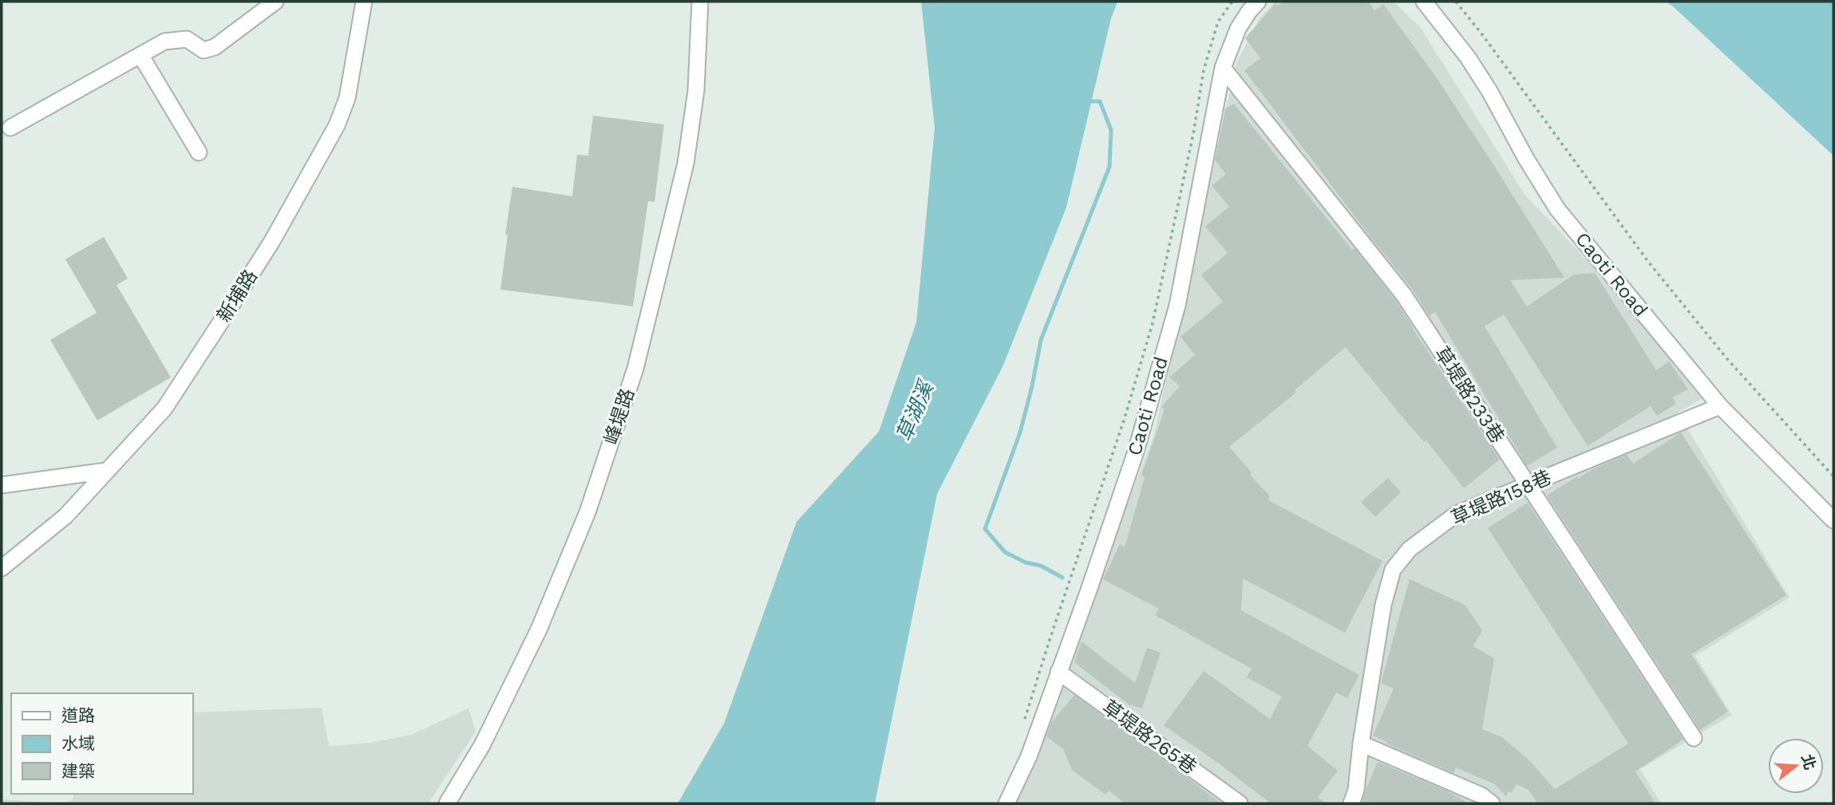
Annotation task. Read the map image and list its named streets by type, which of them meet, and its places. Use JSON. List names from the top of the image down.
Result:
{
  "streets": {
    "street": [
      "Caoti Road",
      "新埔路",
      "草堤路233巷",
      "峰堤路",
      "草堤路158巷",
      "草堤路265巷"
    ]
  },
  "crossings": [
    ["Caoti Road", "草堤路233巷"],
    ["Caoti Road", "草堤路158巷"],
    ["Caoti Road", "草堤路265巷"],
    ["草堤路233巷", "草堤路158巷"]
  ],
  "water": ["草湖溪"],
  "legend": ["道路", "水域", "建築"],
  "north": "right"
}
